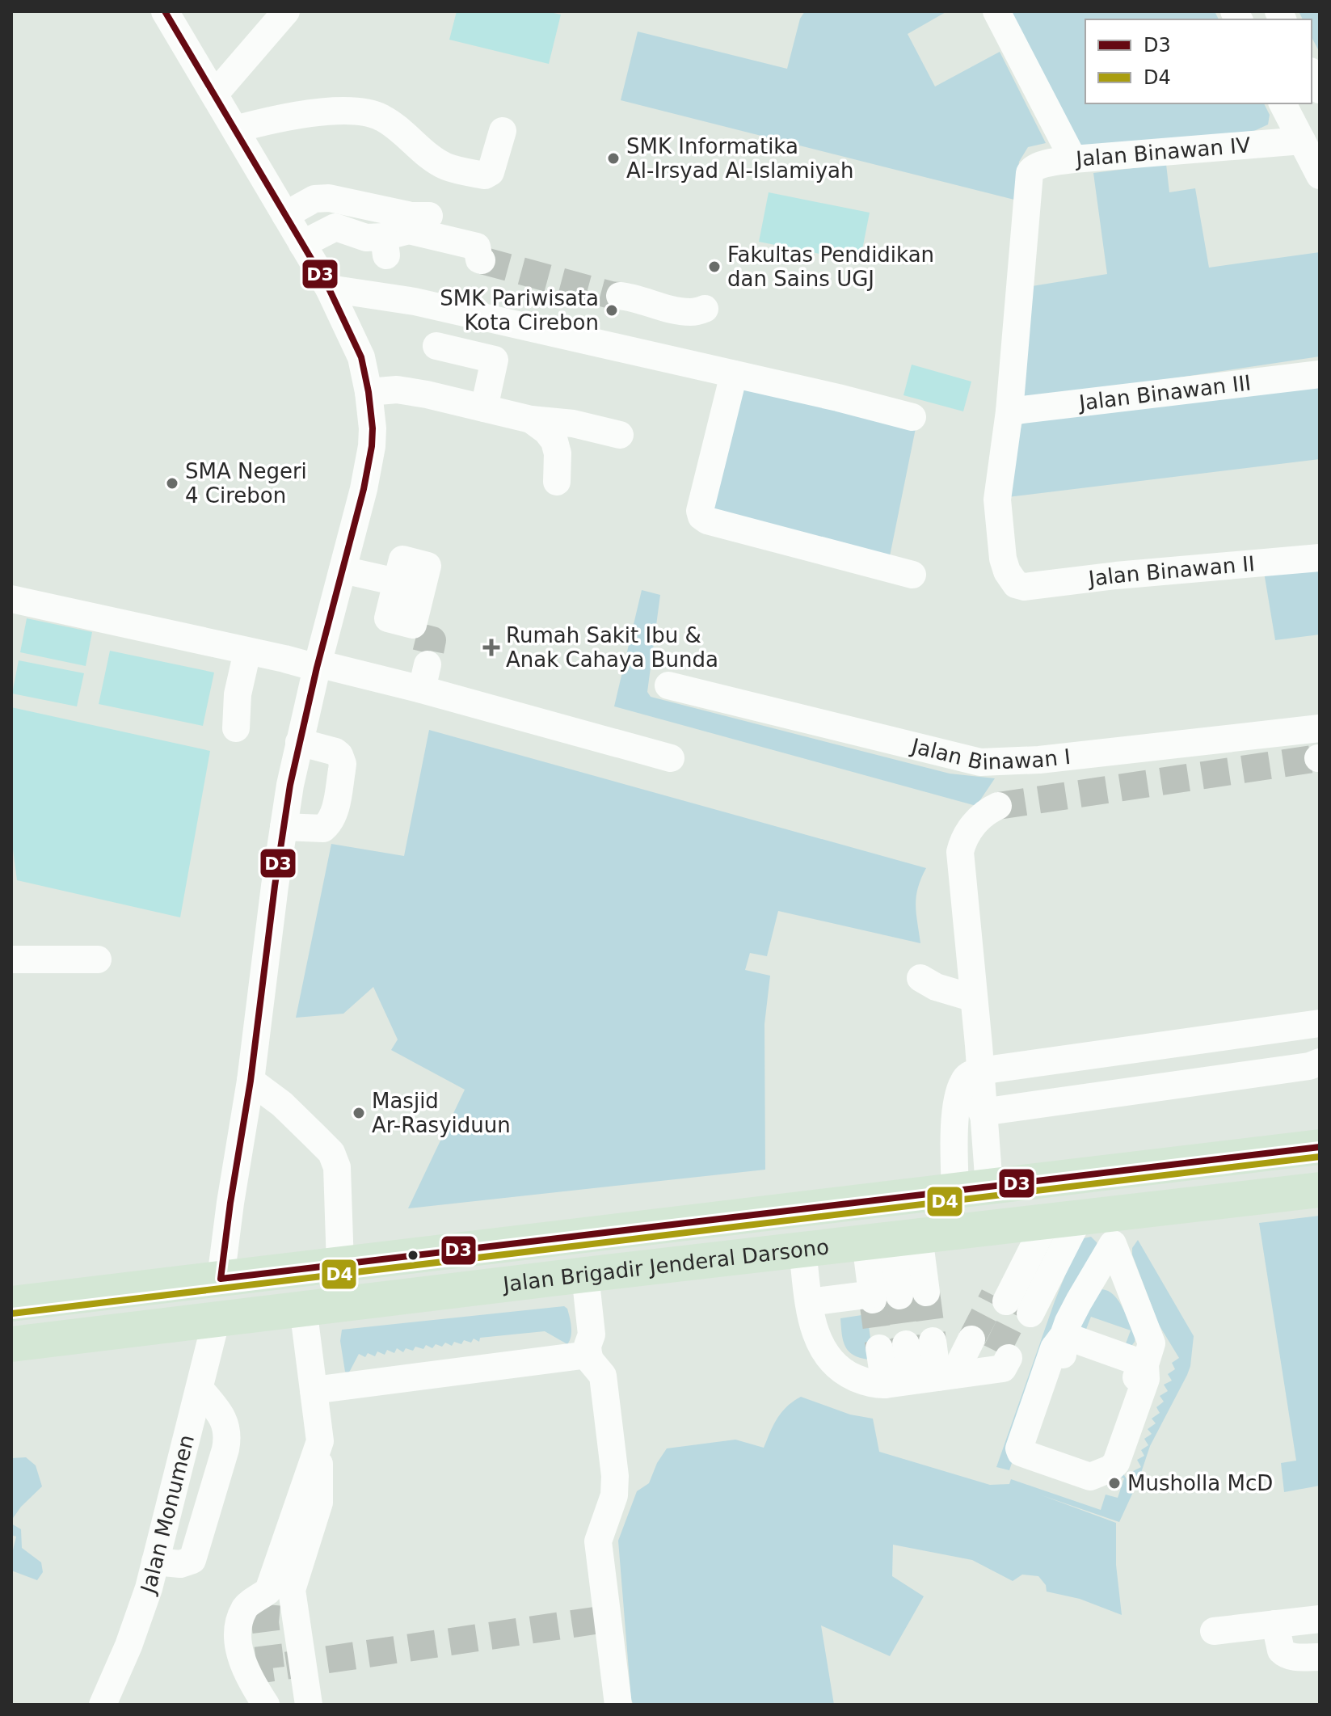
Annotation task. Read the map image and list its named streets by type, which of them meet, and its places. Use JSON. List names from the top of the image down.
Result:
{
  "streets": {
    "highway": ["Jalan Brigadir Jenderal Darsono"],
    "street": [
      "Jalan Binawan IV",
      "Jalan Binawan III",
      "Jalan Binawan II",
      "Jalan Binawan I",
      "Jalan Monumen"
    ]
  },
  "crossings": [
    ["Jalan Binawan III", "Jalan Binawan II"],
    ["Jalan Brigadir Jenderal Darsono", "Jalan Monumen"]
  ],
  "places": {
    "other": [
      "SMK Informatika Al-Irsyad Al-Islamiyah",
      "Fakultas Pendidikan dan Sains UGJ",
      "SMK Pariwisata Kota Cirebon",
      "SMA Negeri 4 Cirebon",
      "Masjid Ar-Rasyiduun",
      "Musholla McD"
    ],
    "health": ["Rumah Sakit Ibu & Anak Cahaya Bunda"]
  },
  "lines": ["transit line D3", "transit line D4"],
  "legend": ["D3", "D4"]
}
